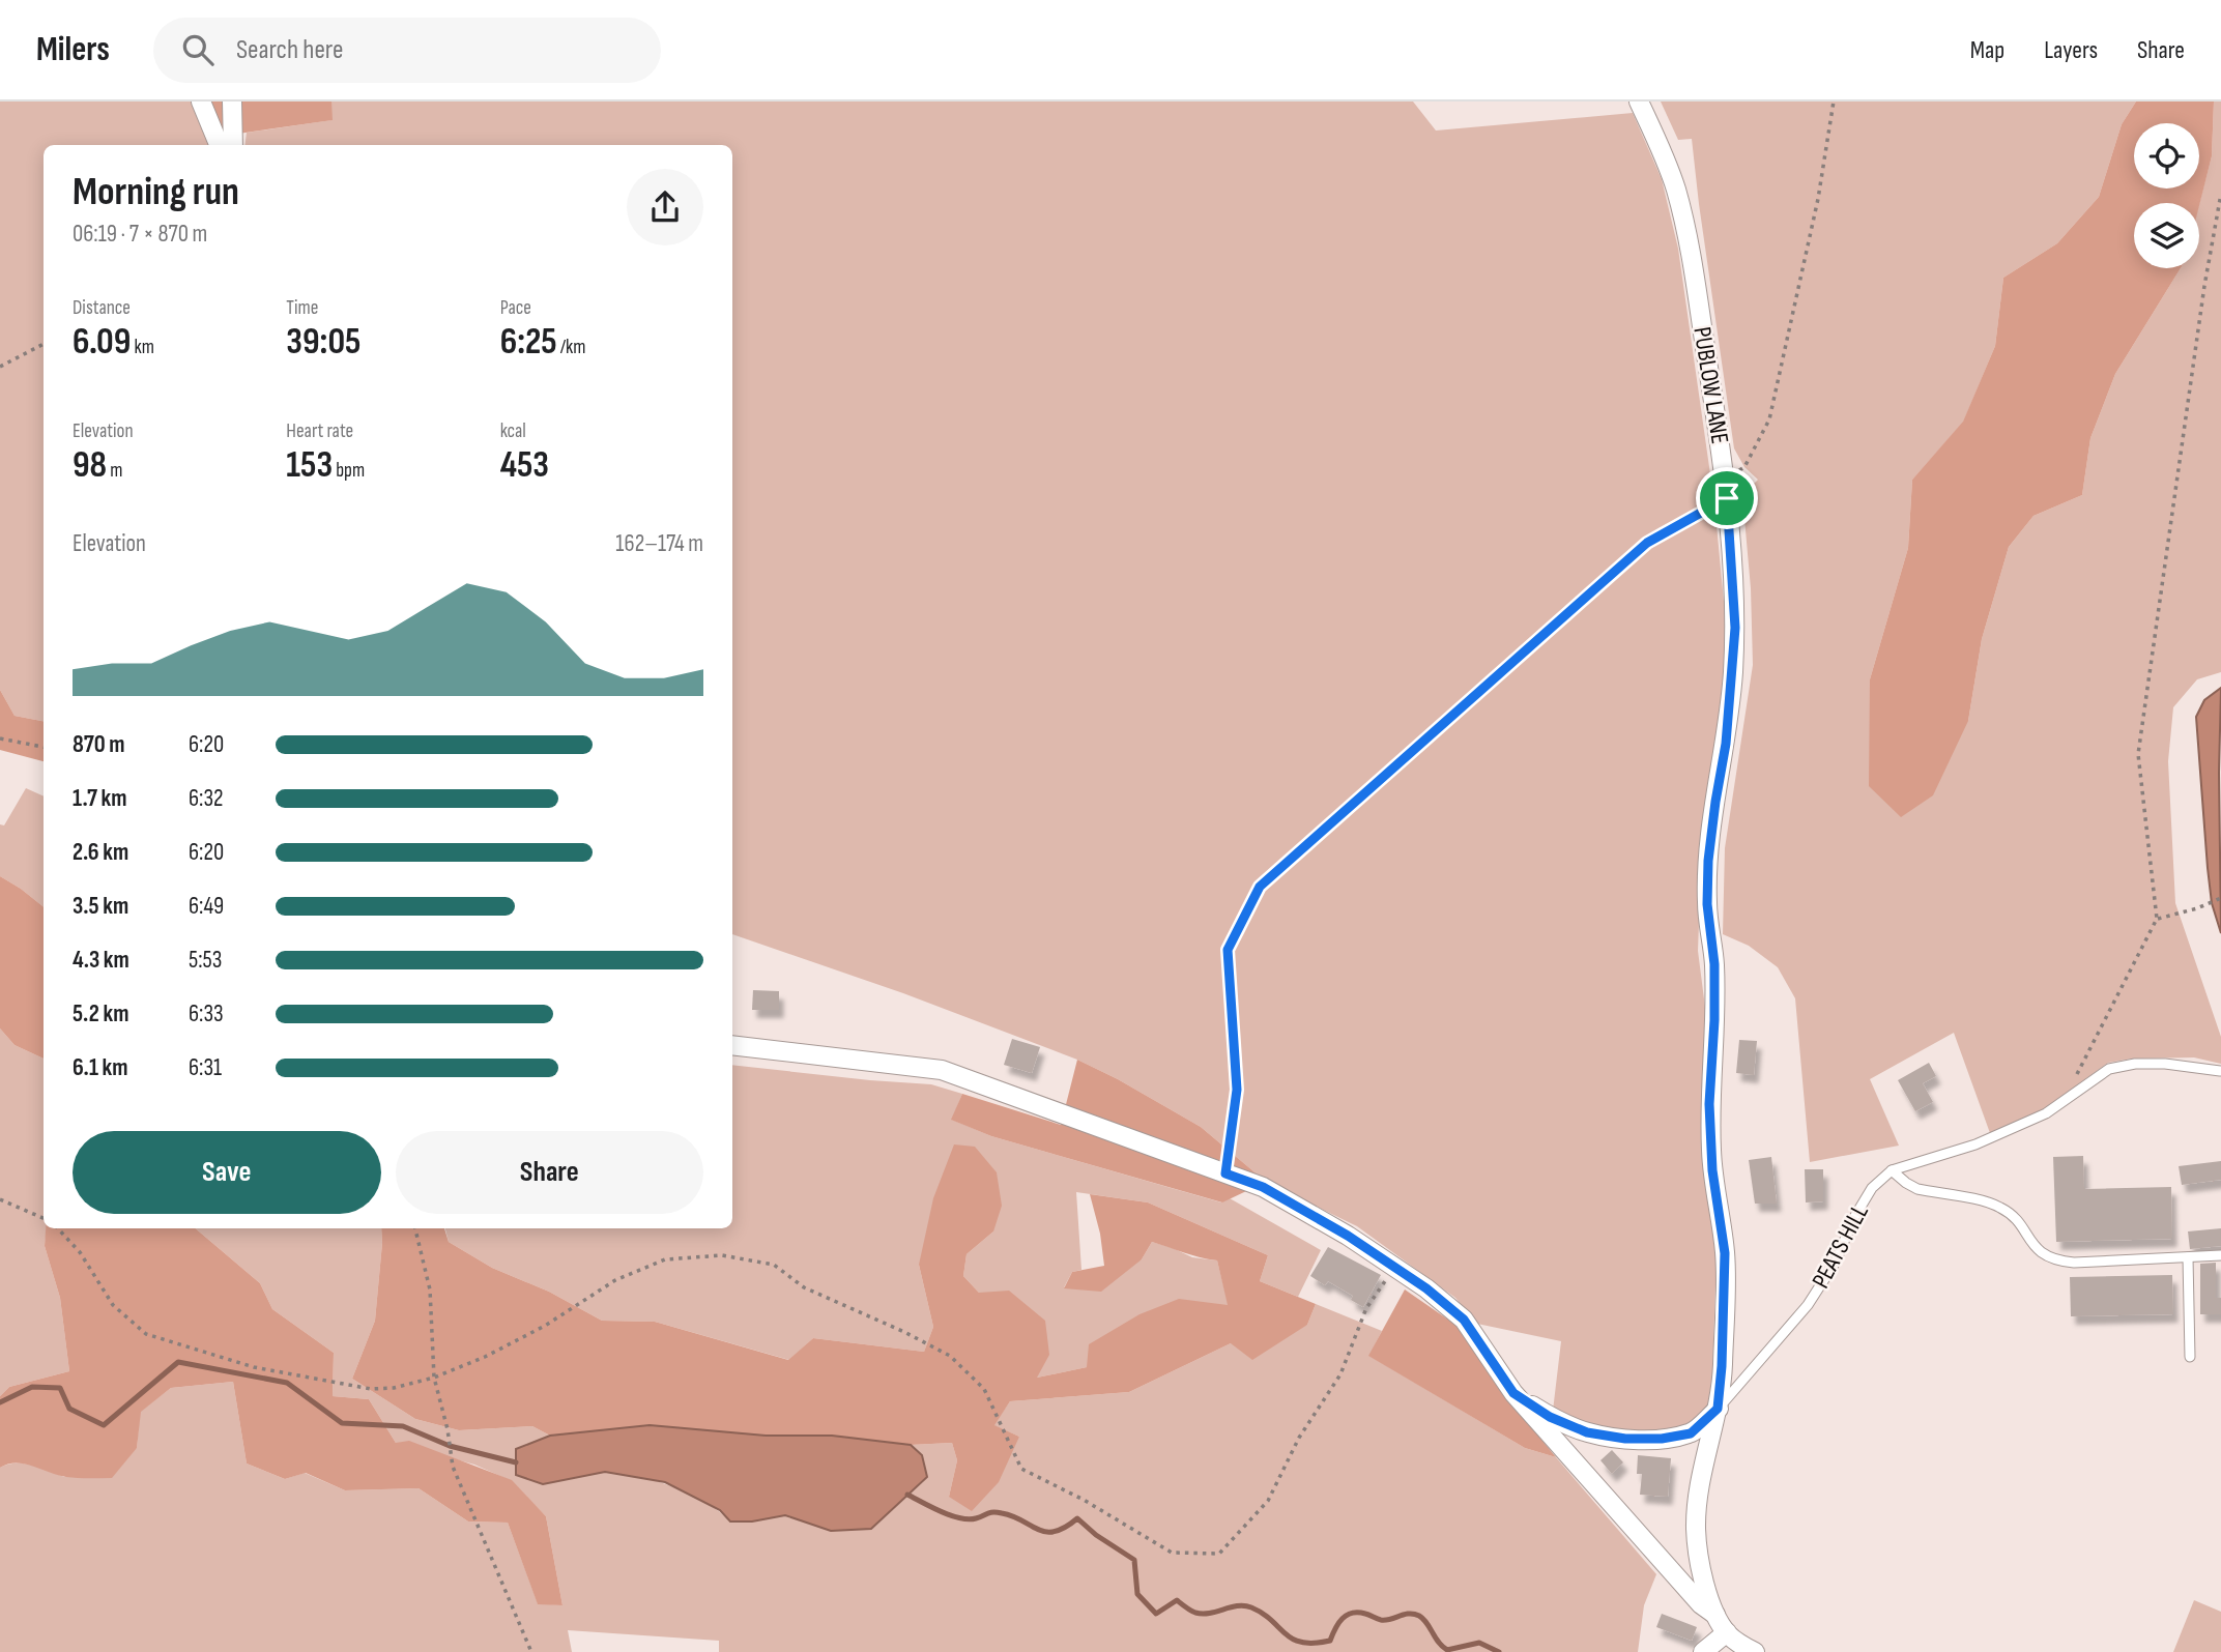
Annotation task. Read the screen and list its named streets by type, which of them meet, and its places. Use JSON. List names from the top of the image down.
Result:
{
  "streets": {
    "street": ["PUBLOW LANE"],
    "lane": ["PEATS HILL"]
  },
  "crossings": [
    ["PUBLOW LANE", "PEATS HILL"]
  ],
  "page": {
    "header": "Milers",
    "search": "Search here",
    "nav": ["Map", "Layers", "Share"],
    "heading": ["Morning run", "06:19 · 7 × 870 m"],
    "stats": [
      ["Distance", "6.09 km"],
      ["Time", "39:05"],
      ["Pace", "6:25 /km"],
      ["Elevation", "98 m"],
      ["Heart rate", "153 bpm"],
      ["kcal", "453"]
    ],
    "chart": ["Elevation", "162–174 m"],
    "list": [
      {
        "name": "870 m",
        "note": "6:20"
      },
      {
        "name": "1.7 km",
        "note": "6:32"
      },
      {
        "name": "2.6 km",
        "note": "6:20"
      },
      {
        "name": "3.5 km",
        "note": "6:49"
      },
      {
        "name": "4.3 km",
        "note": "5:53"
      },
      {
        "name": "5.2 km",
        "note": "6:33"
      },
      {
        "name": "6.1 km",
        "note": "6:31"
      }
    ],
    "buttons": ["Save", "Share"]
  }
}
